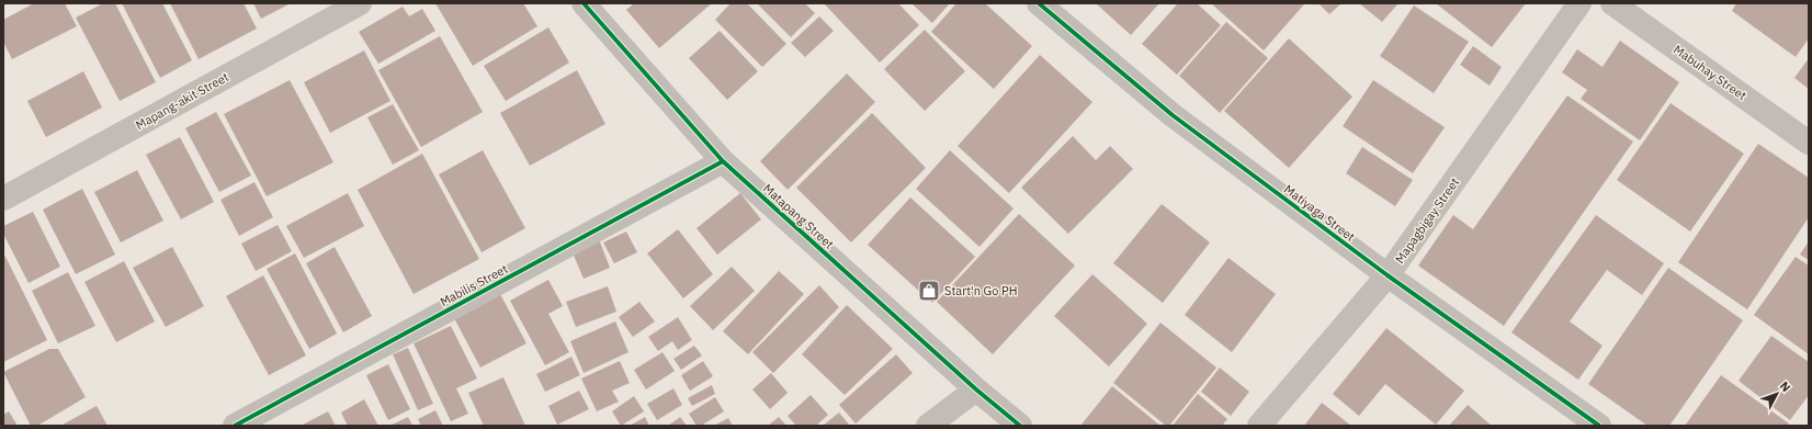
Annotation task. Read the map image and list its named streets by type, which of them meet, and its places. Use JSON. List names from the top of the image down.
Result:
{
  "streets": {
    "street": [
      "Mabuhay Street",
      "Mapang-akit Street",
      "Matiyaga Street",
      "Matapang Street",
      "Mapagbigay Street",
      "Mabilis Street"
    ]
  },
  "crossings": [
    ["Matiyaga Street", "Mapagbigay Street"],
    ["Matapang Street", "Mabilis Street"]
  ],
  "places": {
    "shop": ["Start'n Go PH"]
  },
  "north": "top right"
}
